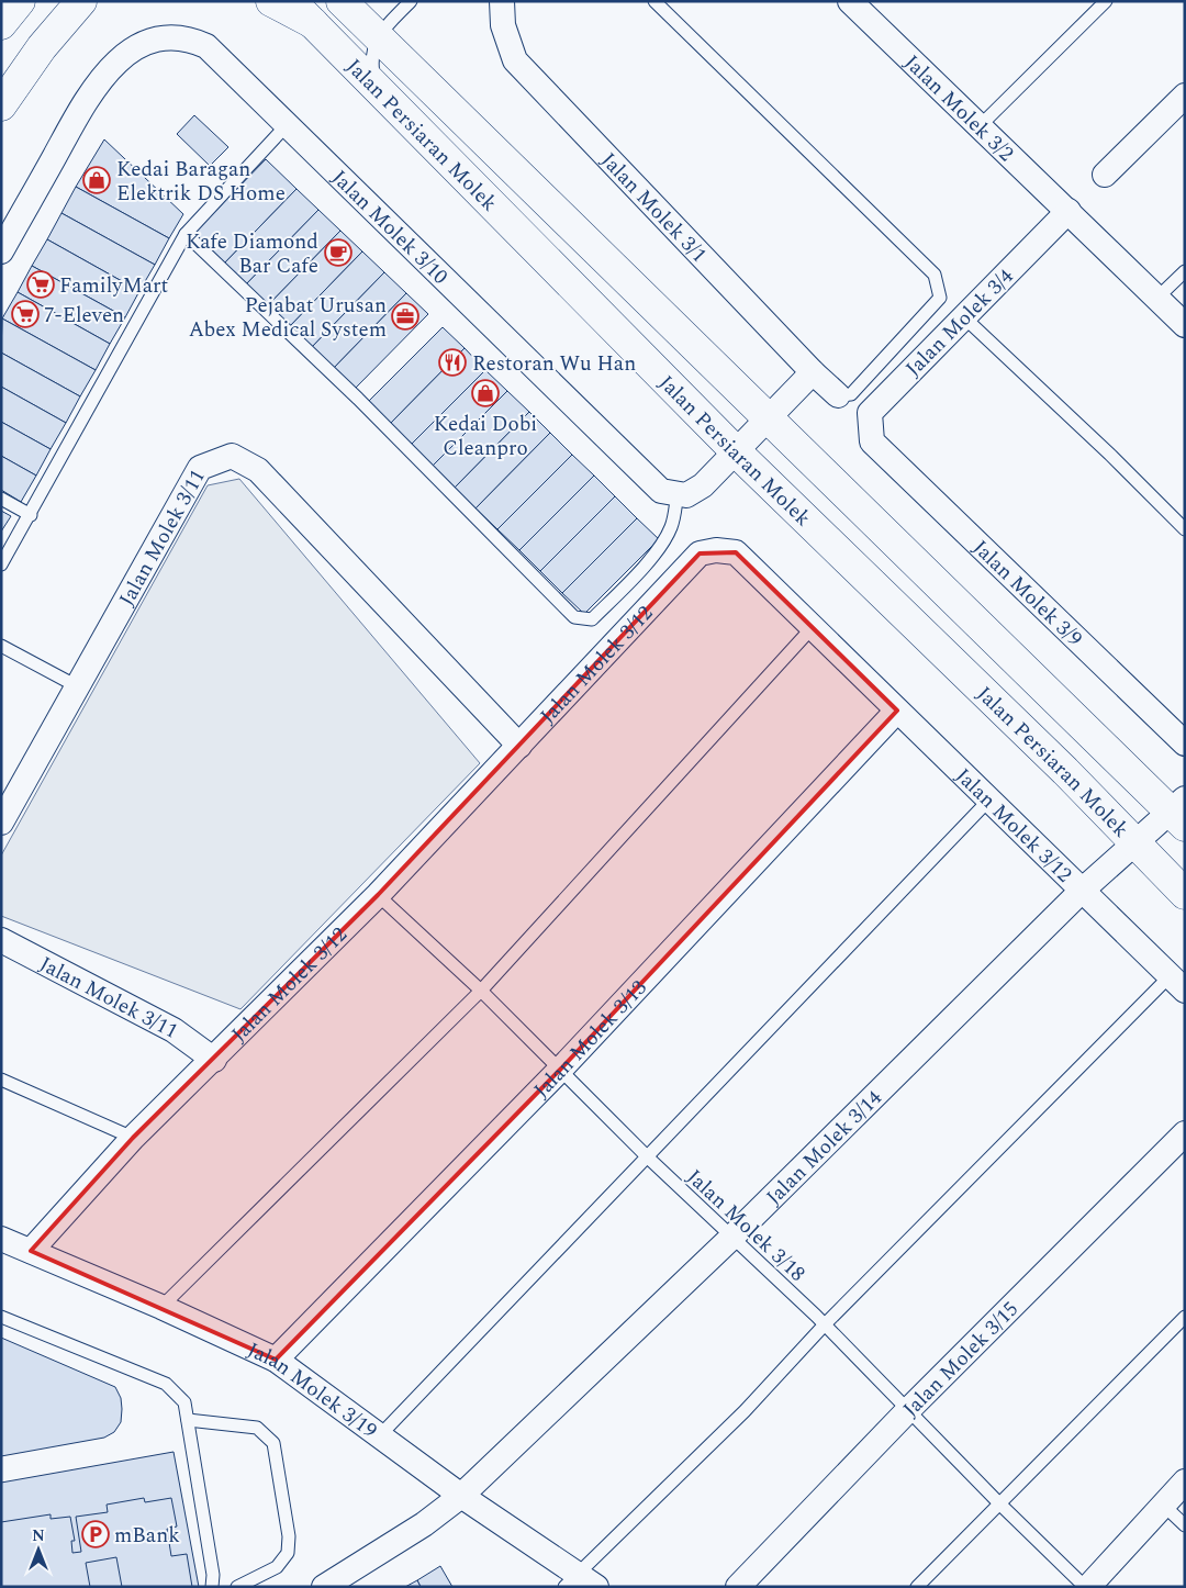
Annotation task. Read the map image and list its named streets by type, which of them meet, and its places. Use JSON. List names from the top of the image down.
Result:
{
  "streets": {
    "main road": ["Jalan Persiaran Molek"],
    "street": [
      "Jalan Molek 3/2",
      "Jalan Molek 3/1",
      "Jalan Molek 3/10",
      "Jalan Molek 3/4",
      "Jalan Molek 3/11",
      "Jalan Molek 3/9",
      "Jalan Molek 3/12",
      "Jalan Molek 3/13",
      "Jalan Molek 3/14",
      "Jalan Molek 3/15",
      "Jalan Molek 3/19"
    ],
    "lane": ["Jalan Molek 3/18"]
  },
  "crossings": [
    ["Jalan Molek 3/2", "Jalan Molek 3/4"],
    ["Jalan Persiaran Molek", "Jalan Molek 3/14"],
    ["Jalan Molek 3/4", "Jalan Molek 3/9"],
    ["Jalan Molek 3/11", "Jalan Molek 3/12"],
    ["Jalan Molek 3/12", "Jalan Molek 3/13"],
    ["Jalan Molek 3/12", "Jalan Molek 3/14"],
    ["Jalan Molek 3/12", "Jalan Molek 3/18"],
    ["Jalan Molek 3/12", "Jalan Molek 3/19"],
    ["Jalan Molek 3/13", "Jalan Molek 3/18"],
    ["Jalan Molek 3/13", "Jalan Molek 3/19"],
    ["Jalan Molek 3/14", "Jalan Molek 3/18"],
    ["Jalan Molek 3/14", "Jalan Molek 3/19"],
    ["Jalan Molek 3/18", "Jalan Molek 3/15"]
  ],
  "places": {
    "shop": ["Kedai Baragan Elektrik DS Home", "Kedai Dobi Cleanpro"],
    "cafe": ["Kafe Diamond Bar Cafe"],
    "supermarket": ["FamilyMart", "7-Eleven"],
    "office": ["Pejabat Urusan Abex Medical System"],
    "restaurant": ["Restoran Wu Han"],
    "parking": ["mBank"]
  },
  "north": "top"
}
